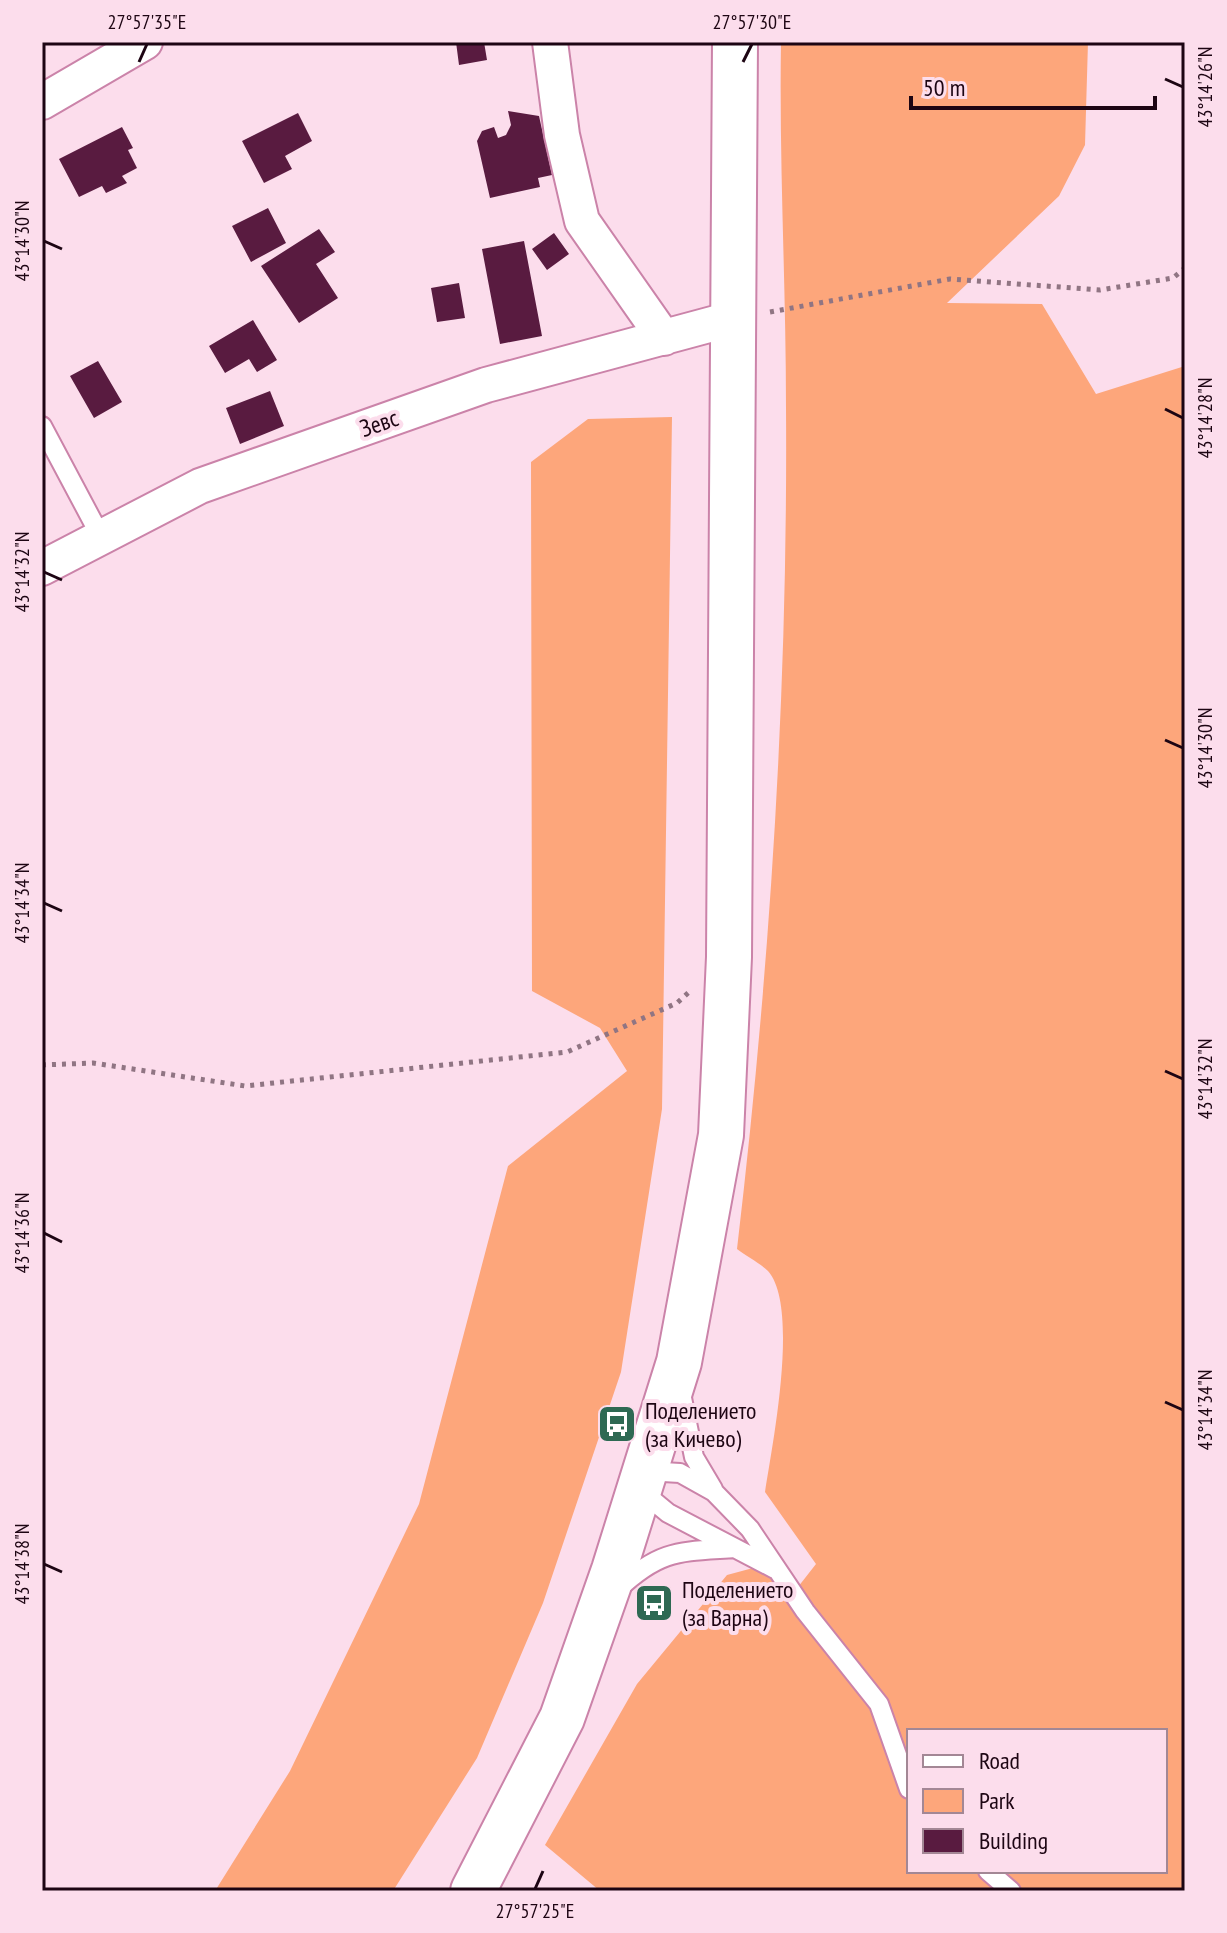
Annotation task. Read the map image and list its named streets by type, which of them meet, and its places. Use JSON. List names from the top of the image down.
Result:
{
  "streets": {
    "street": ["Зевс"]
  },
  "places": {
    "bus stop": ["Поделението (за Кичево)", "Поделението (за Варна)"]
  },
  "legend": ["Road", "Park", "Building"],
  "scale_bar": "50 m",
  "coordinates": [
    "27°57'35\"E",
    "27°57'30\"E",
    "43°14'26\"N",
    "43°14'30\"N",
    "43°14'28\"N",
    "43°14'32\"N",
    "43°14'34\"N",
    "43°14'36\"N",
    "43°14'38\"N",
    "27°57'25\"E"
  ]
}
